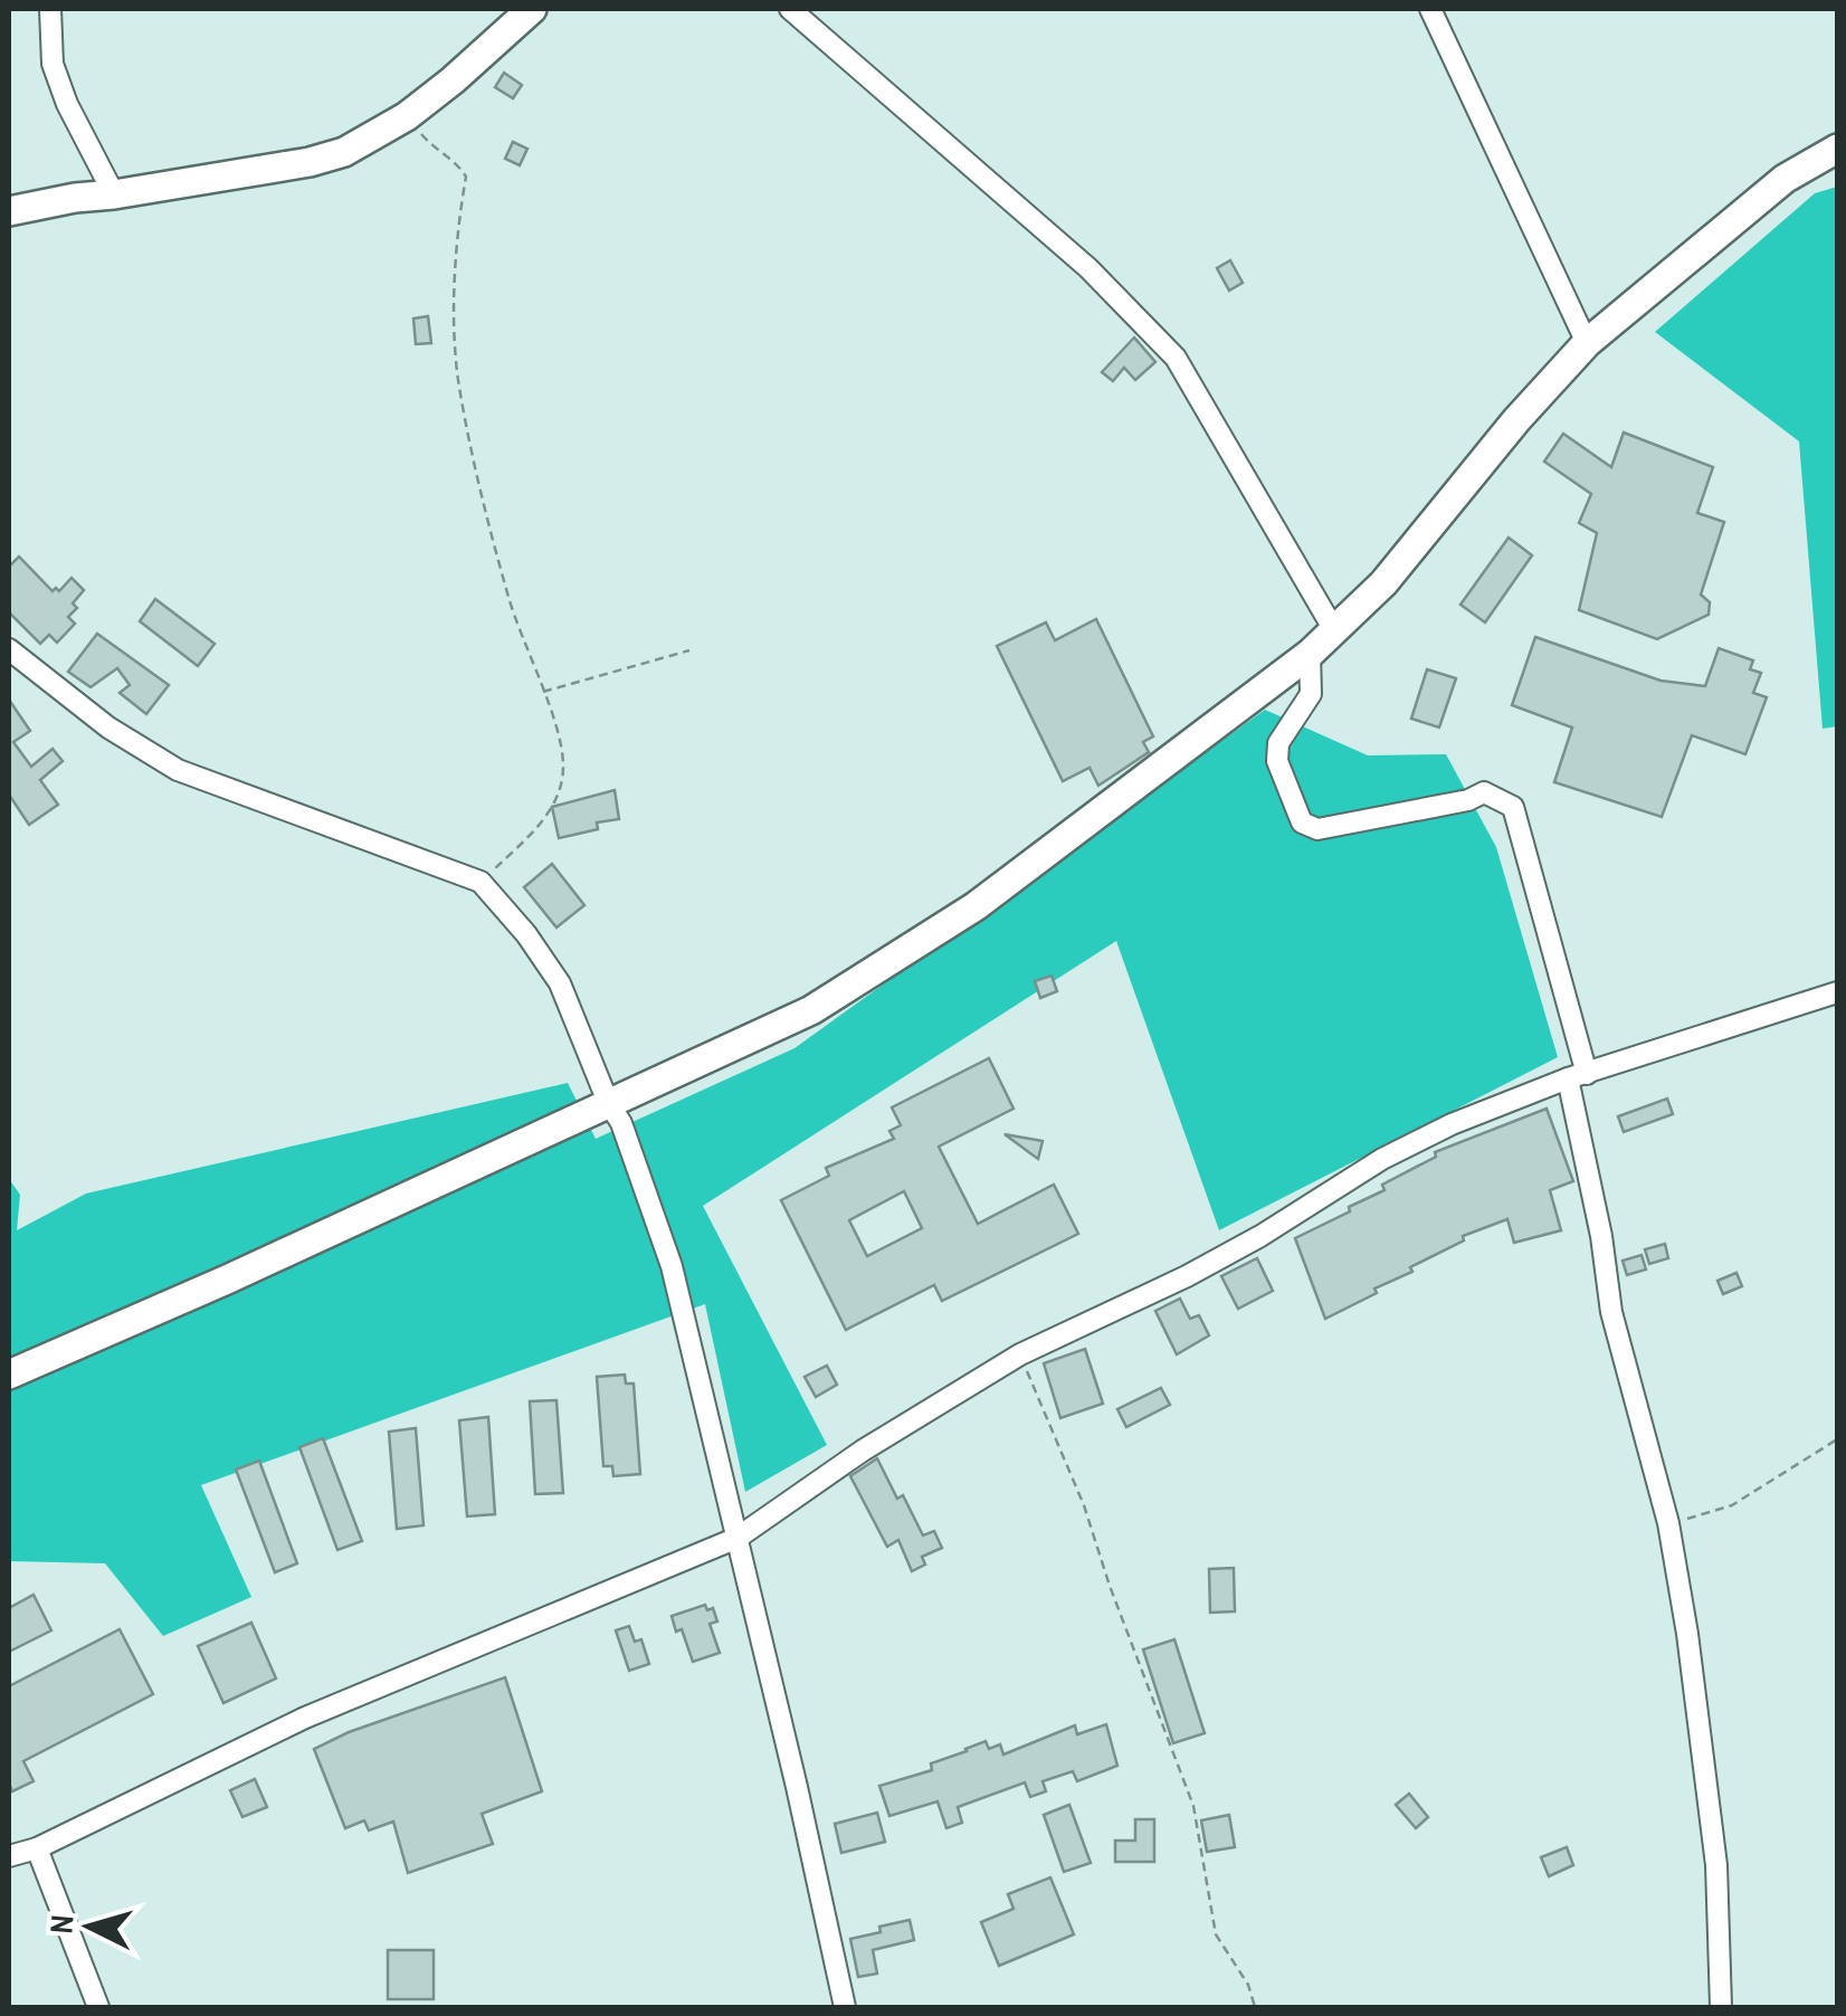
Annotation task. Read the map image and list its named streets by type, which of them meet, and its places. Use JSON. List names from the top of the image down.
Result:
{
  "north": "left"
}
